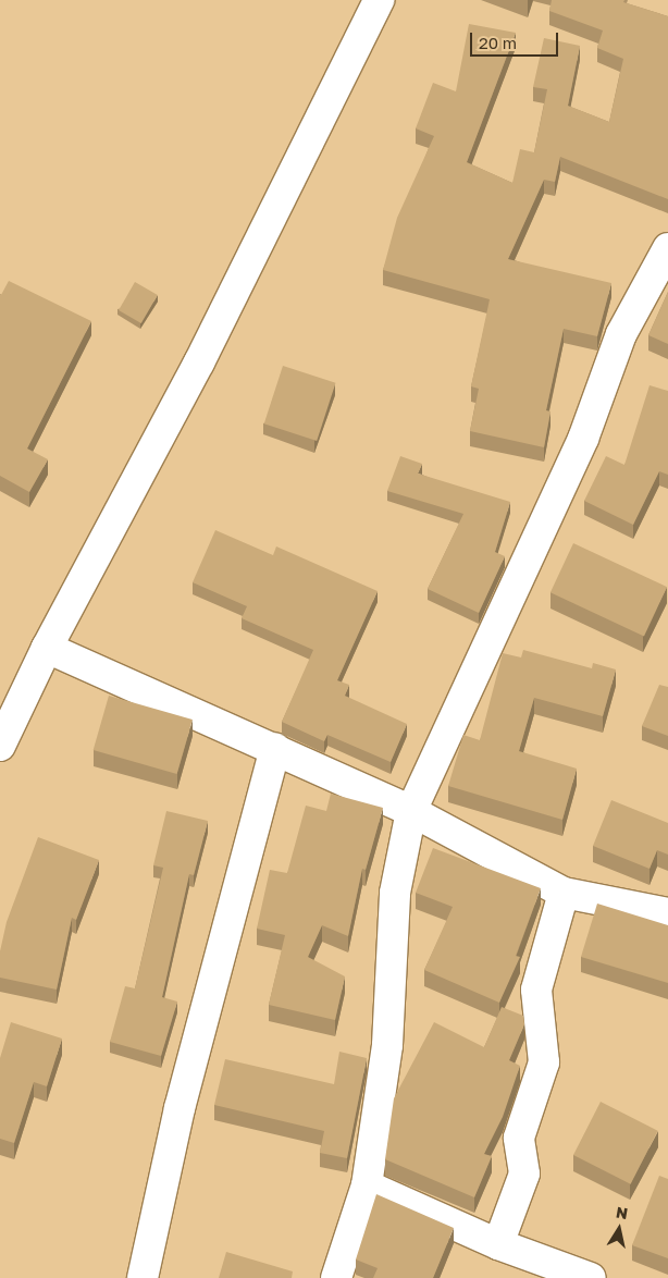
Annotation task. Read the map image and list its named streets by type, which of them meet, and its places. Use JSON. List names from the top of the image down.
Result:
{
  "scale_bar": "20 m",
  "north": "top"
}
